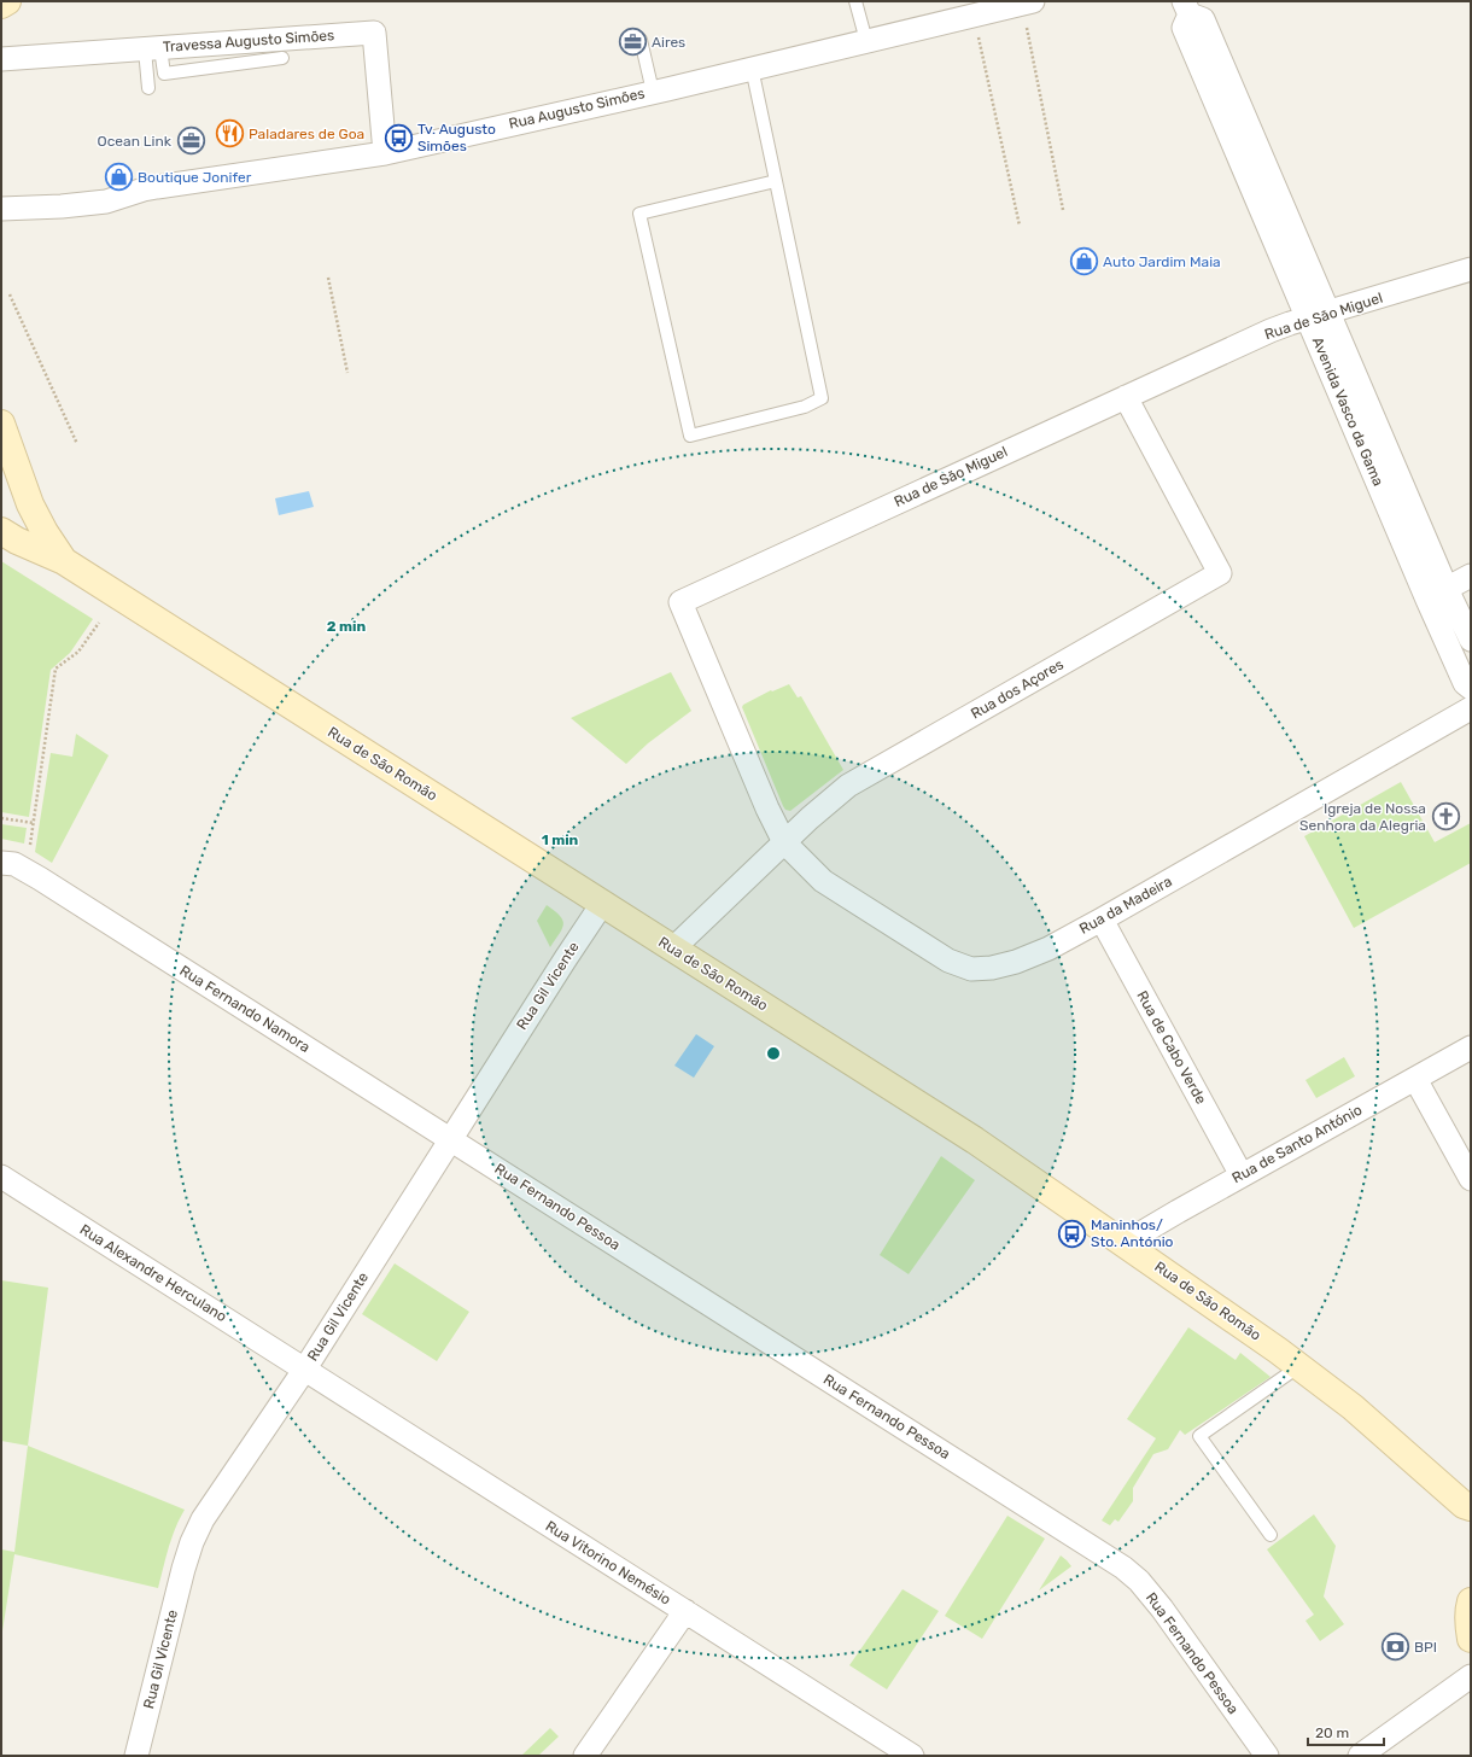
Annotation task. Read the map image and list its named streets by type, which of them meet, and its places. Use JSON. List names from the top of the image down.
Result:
{
  "streets": {
    "main road": ["Rua de São Romão"],
    "street": [
      "Travessa Augusto Simões",
      "Rua Augusto Simões",
      "Rua de São Miguel",
      "Avenida Vasco da Gama",
      "Rua dos Açores",
      "Rua da Madeira",
      "Rua Gil Vicente",
      "Rua Fernando Namora",
      "Rua de Cabo Verde",
      "Rua de Santo António",
      "Rua Fernando Pessoa",
      "Rua Alexandre Herculano",
      "Rua Vitorino Nemésio"
    ]
  },
  "crossings": [
    ["Travessa Augusto Simões", "Rua Augusto Simões"],
    ["Rua de São Miguel", "Avenida Vasco da Gama"],
    ["Rua de São Miguel", "Rua dos Açores"],
    ["Rua de São Miguel", "Rua da Madeira"],
    ["Rua dos Açores", "Rua de São Romão"],
    ["Rua dos Açores", "Rua da Madeira"],
    ["Rua de São Romão", "Rua Gil Vicente"],
    ["Rua de São Romão", "Rua de Santo António"],
    ["Rua da Madeira", "Rua de Cabo Verde"],
    ["Rua Gil Vicente", "Rua Fernando Namora"],
    ["Rua Gil Vicente", "Rua Fernando Pessoa"],
    ["Rua Gil Vicente", "Rua Alexandre Herculano"],
    ["Rua Gil Vicente", "Rua Vitorino Nemésio"],
    ["Rua Fernando Namora", "Rua Fernando Pessoa"],
    ["Rua de Cabo Verde", "Rua de Santo António"],
    ["Rua Alexandre Herculano", "Rua Vitorino Nemésio"]
  ],
  "places": {
    "office": ["Aires", "Ocean Link"],
    "restaurant": ["Paladares de Goa"],
    "bus stop": ["Tv. Augusto Simões", "Maninhos/ Sto. António"],
    "shop": ["Boutique Jonifer", "Auto Jardim Maia"],
    "church": ["Igreja de Nossa Senhora da Alegria"],
    "bank": ["BPI"]
  },
  "scale_bar": "20 m",
  "rings": ["2 min", "1 min"]
}
